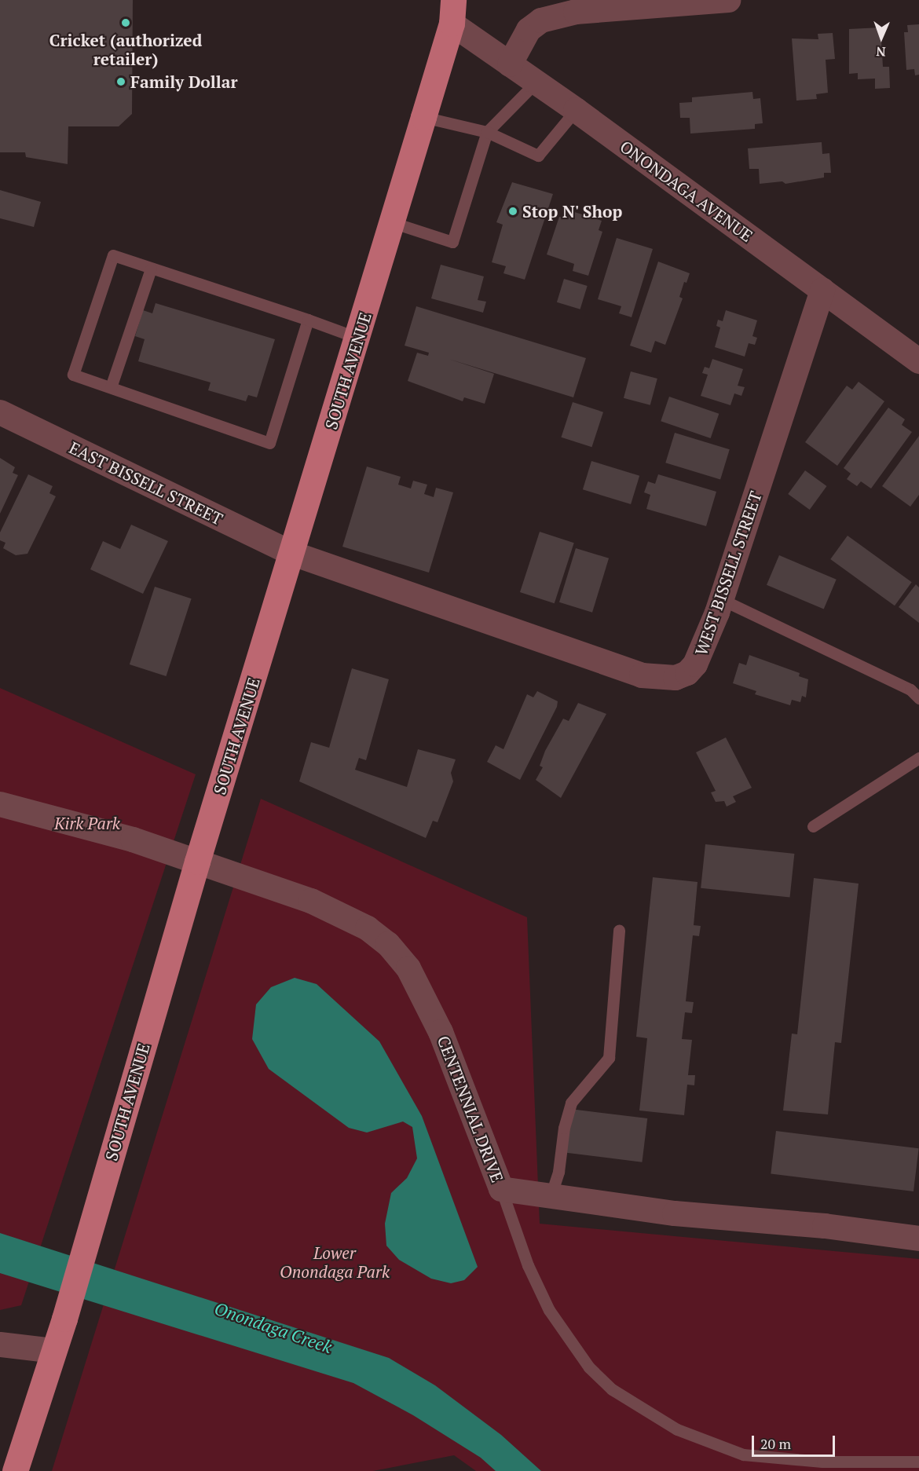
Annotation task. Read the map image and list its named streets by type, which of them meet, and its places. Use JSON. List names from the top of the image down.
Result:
{
  "streets": {
    "main road": ["SOUTH AVENUE"],
    "street": [
      "ONONDAGA AVENUE",
      "EAST BISSELL STREET",
      "WEST BISSELL STREET",
      "CENTENNIAL DRIVE"
    ]
  },
  "crossings": [
    ["ONONDAGA AVENUE", "SOUTH AVENUE"],
    ["ONONDAGA AVENUE", "WEST BISSELL STREET"],
    ["SOUTH AVENUE", "EAST BISSELL STREET"],
    ["SOUTH AVENUE", "WEST BISSELL STREET"],
    ["SOUTH AVENUE", "CENTENNIAL DRIVE"],
    ["EAST BISSELL STREET", "WEST BISSELL STREET"]
  ],
  "water": ["Onondaga Creek"],
  "parks": ["Kirk Park", "Lower Onondaga Park"],
  "places": ["Cricket (authorized retailer)", "Family Dollar", "Stop N' Shop"],
  "scale_bar": "20 m",
  "north": "bottom"
}
